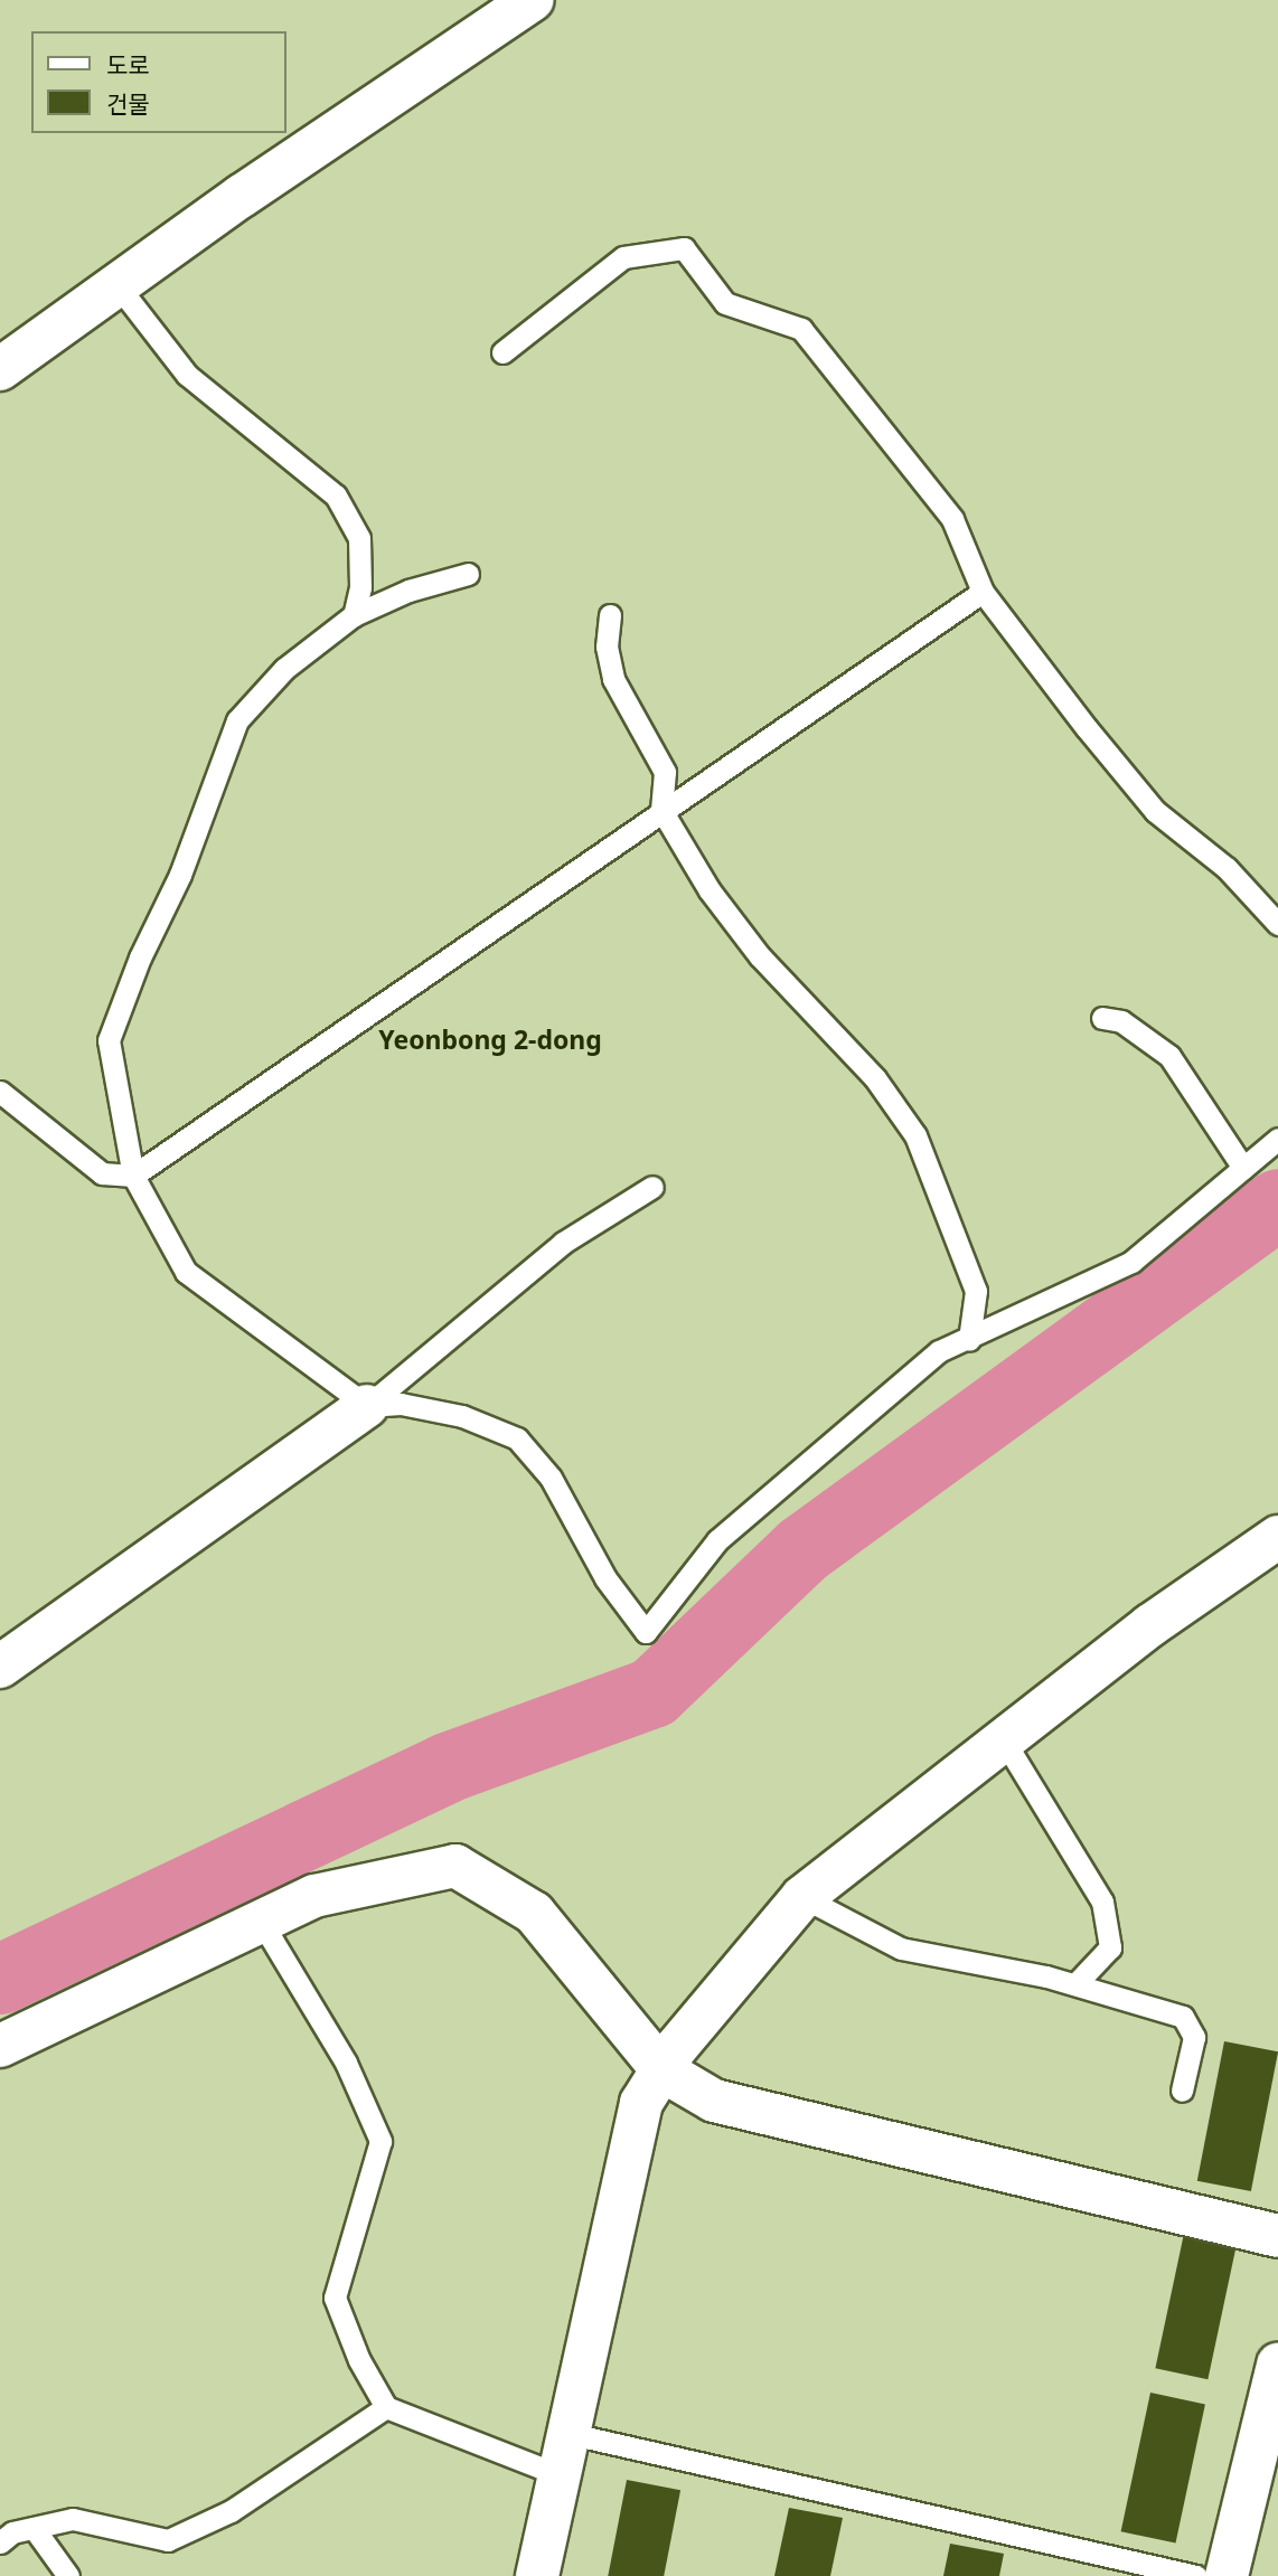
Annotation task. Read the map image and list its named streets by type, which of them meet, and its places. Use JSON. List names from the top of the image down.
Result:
{
  "districts": ["Yeonbong 2-dong"],
  "legend": ["도로", "건물"]
}
